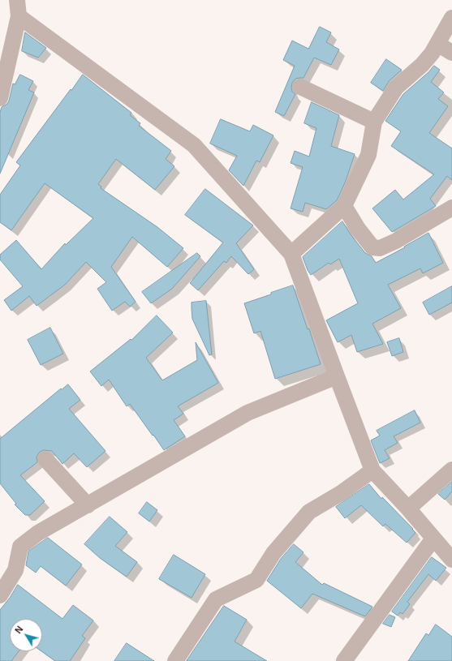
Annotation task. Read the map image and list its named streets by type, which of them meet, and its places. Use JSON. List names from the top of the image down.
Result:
{
  "north": "top left"
}
